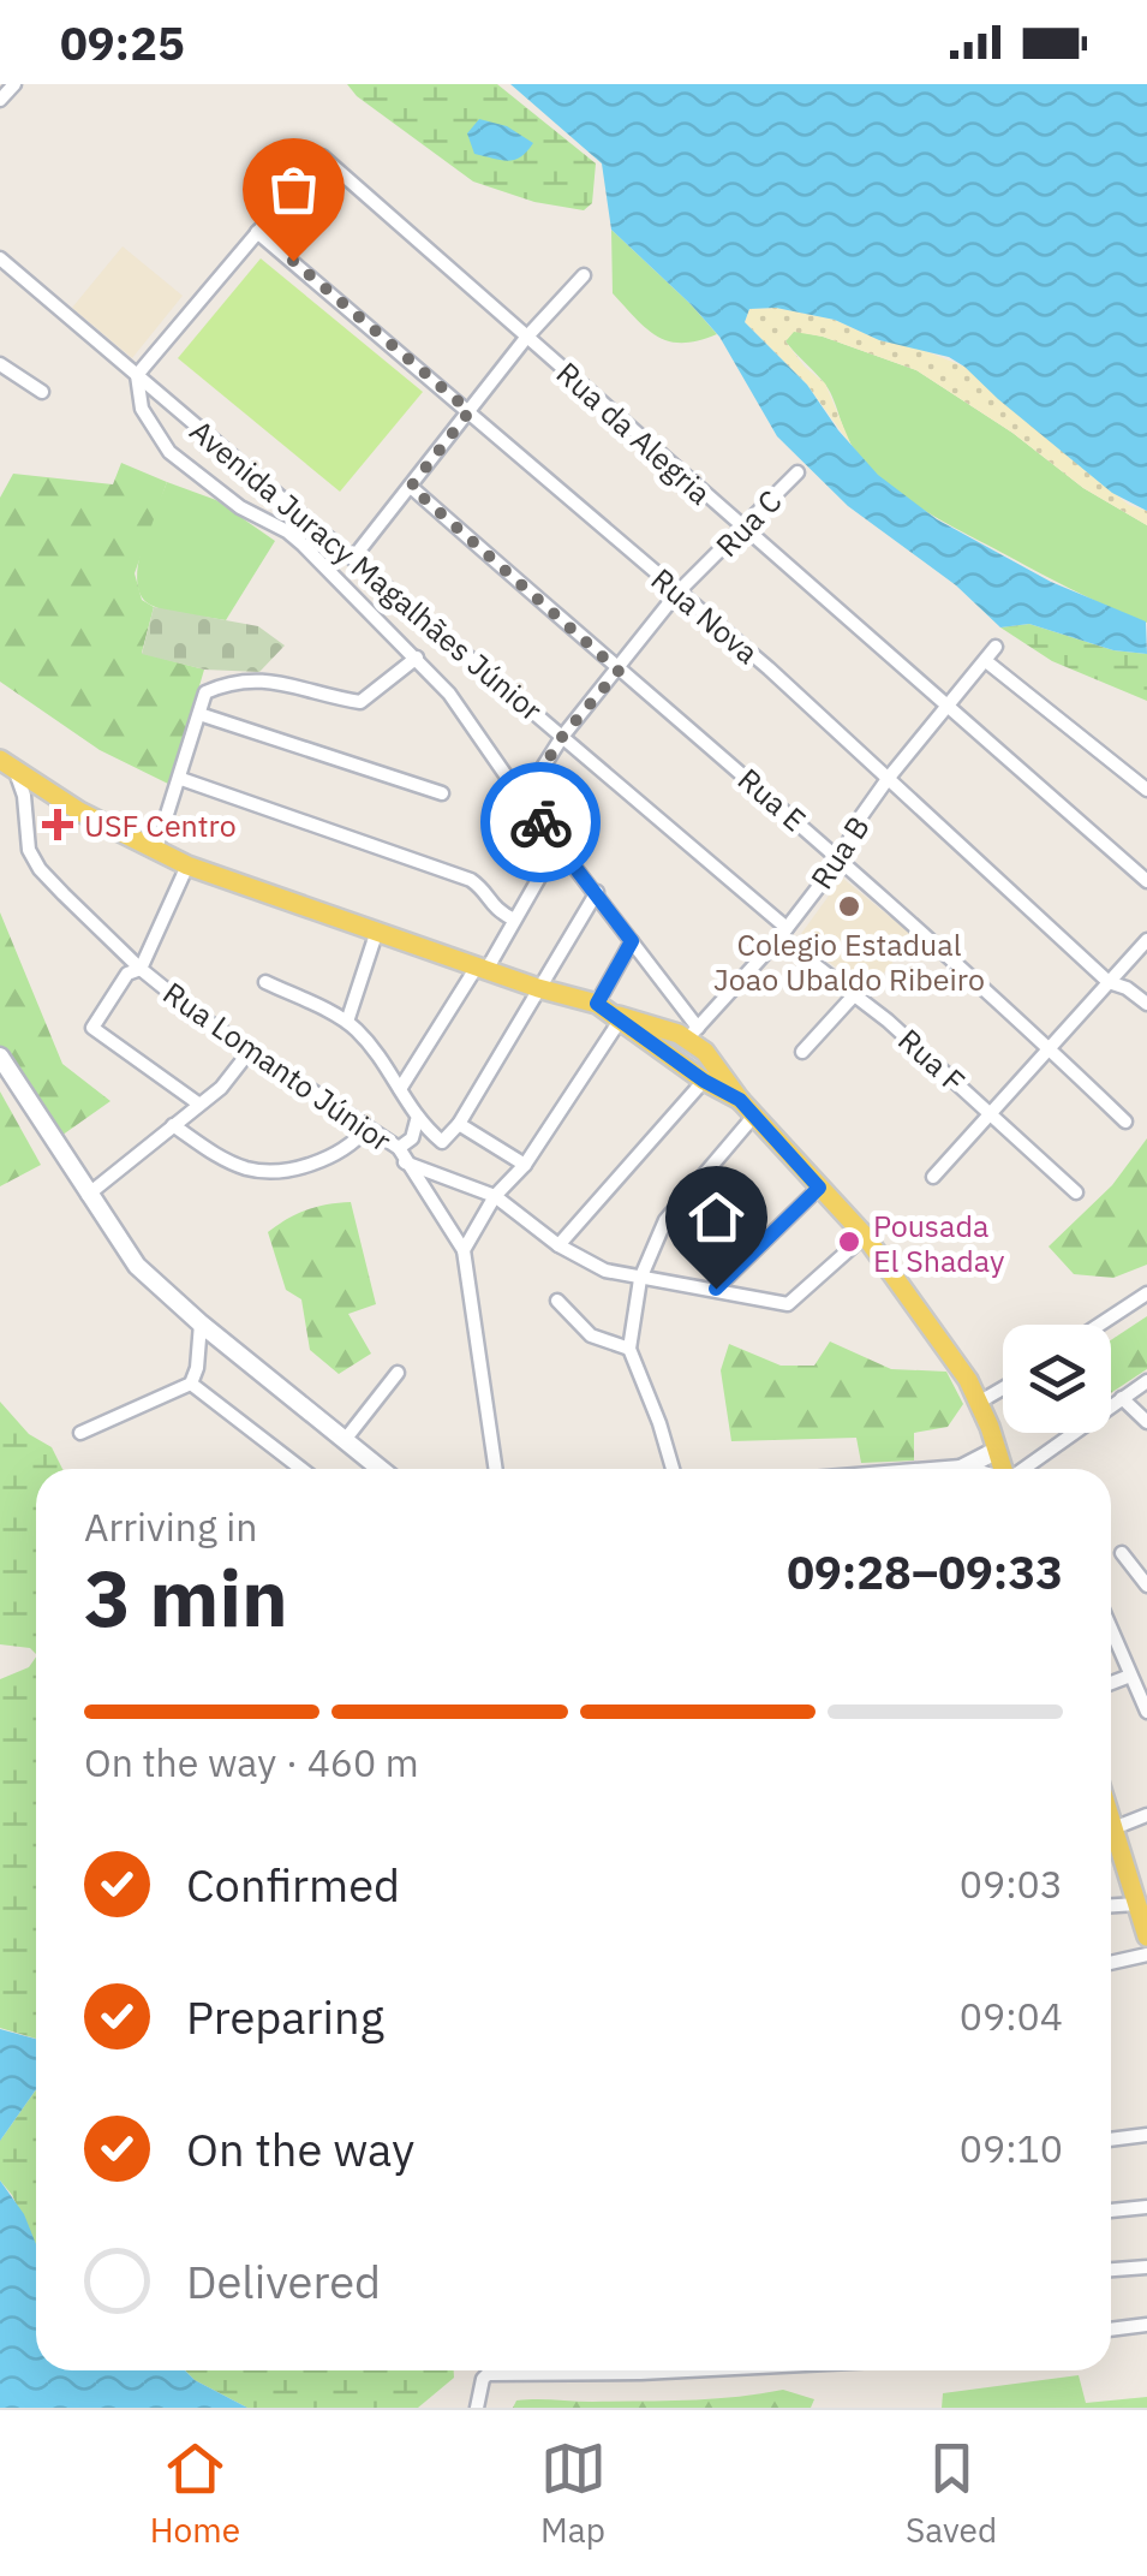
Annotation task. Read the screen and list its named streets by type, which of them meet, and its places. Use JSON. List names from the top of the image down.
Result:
{
  "streets": {
    "street": [
      "Rua da Alegria",
      "Rua C",
      "Avenida Juracy Magalhães Júnior",
      "Rua Nova",
      "Rua E",
      "Rua B",
      "Rua F",
      "Rua Lomanto Júnior"
    ]
  },
  "crossings": [
    ["Rua da Alegria", "Rua C"],
    ["Rua da Alegria", "Rua Nova"],
    ["Rua da Alegria", "Rua B"],
    ["Rua C", "Avenida Juracy Magalhães Júnior"],
    ["Rua C", "Rua Nova"],
    ["Rua C", "Rua E"],
    ["Avenida Juracy Magalhães Júnior", "Rua B"],
    ["Avenida Juracy Magalhães Júnior", "Rua F"],
    ["Rua Nova", "Rua B"],
    ["Rua E", "Rua B"],
    ["Rua B", "Rua F"]
  ],
  "places": {
    "health": ["USF Centro"],
    "other": ["Colegio Estadual Joao Ubaldo Ribeiro", "Pousada El Shaday"]
  },
  "page": {
    "status": "09:25",
    "heading": ["3 min", "Arriving in", "09:28–09:33"],
    "bar": "On the way · 460 m",
    "list": [
      ["Confirmed", "09:03"],
      ["Preparing", "09:04"],
      ["On the way", "09:10"],
      "Delivered"
    ],
    "tabs": ["Home", "Map", "Saved"]
  }
}
